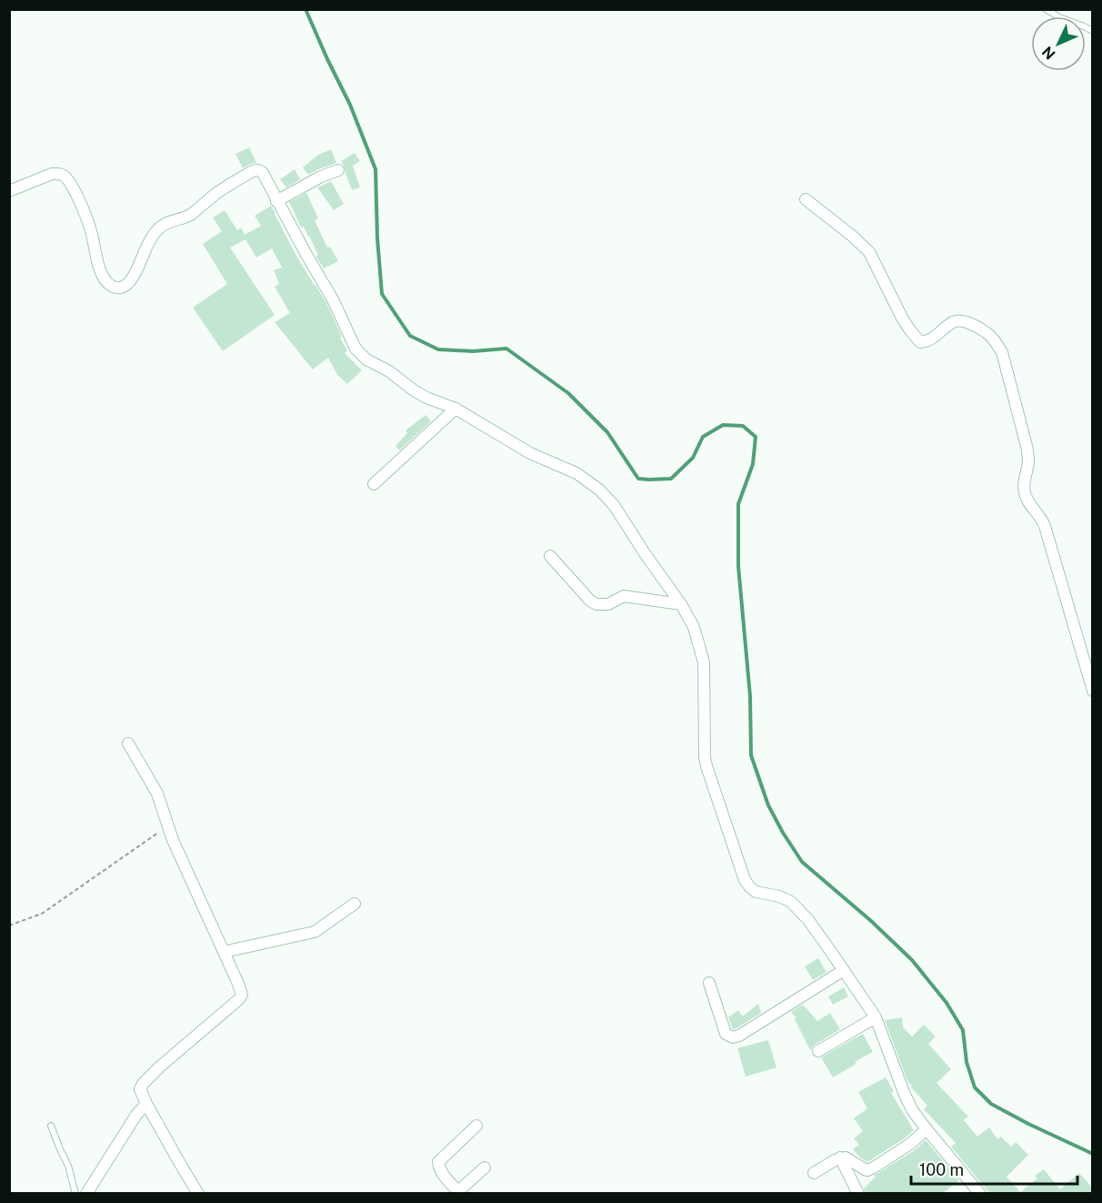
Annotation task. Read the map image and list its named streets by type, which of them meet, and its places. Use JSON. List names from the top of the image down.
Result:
{
  "scale_bar": "100 m",
  "north": "bottom left"
}
